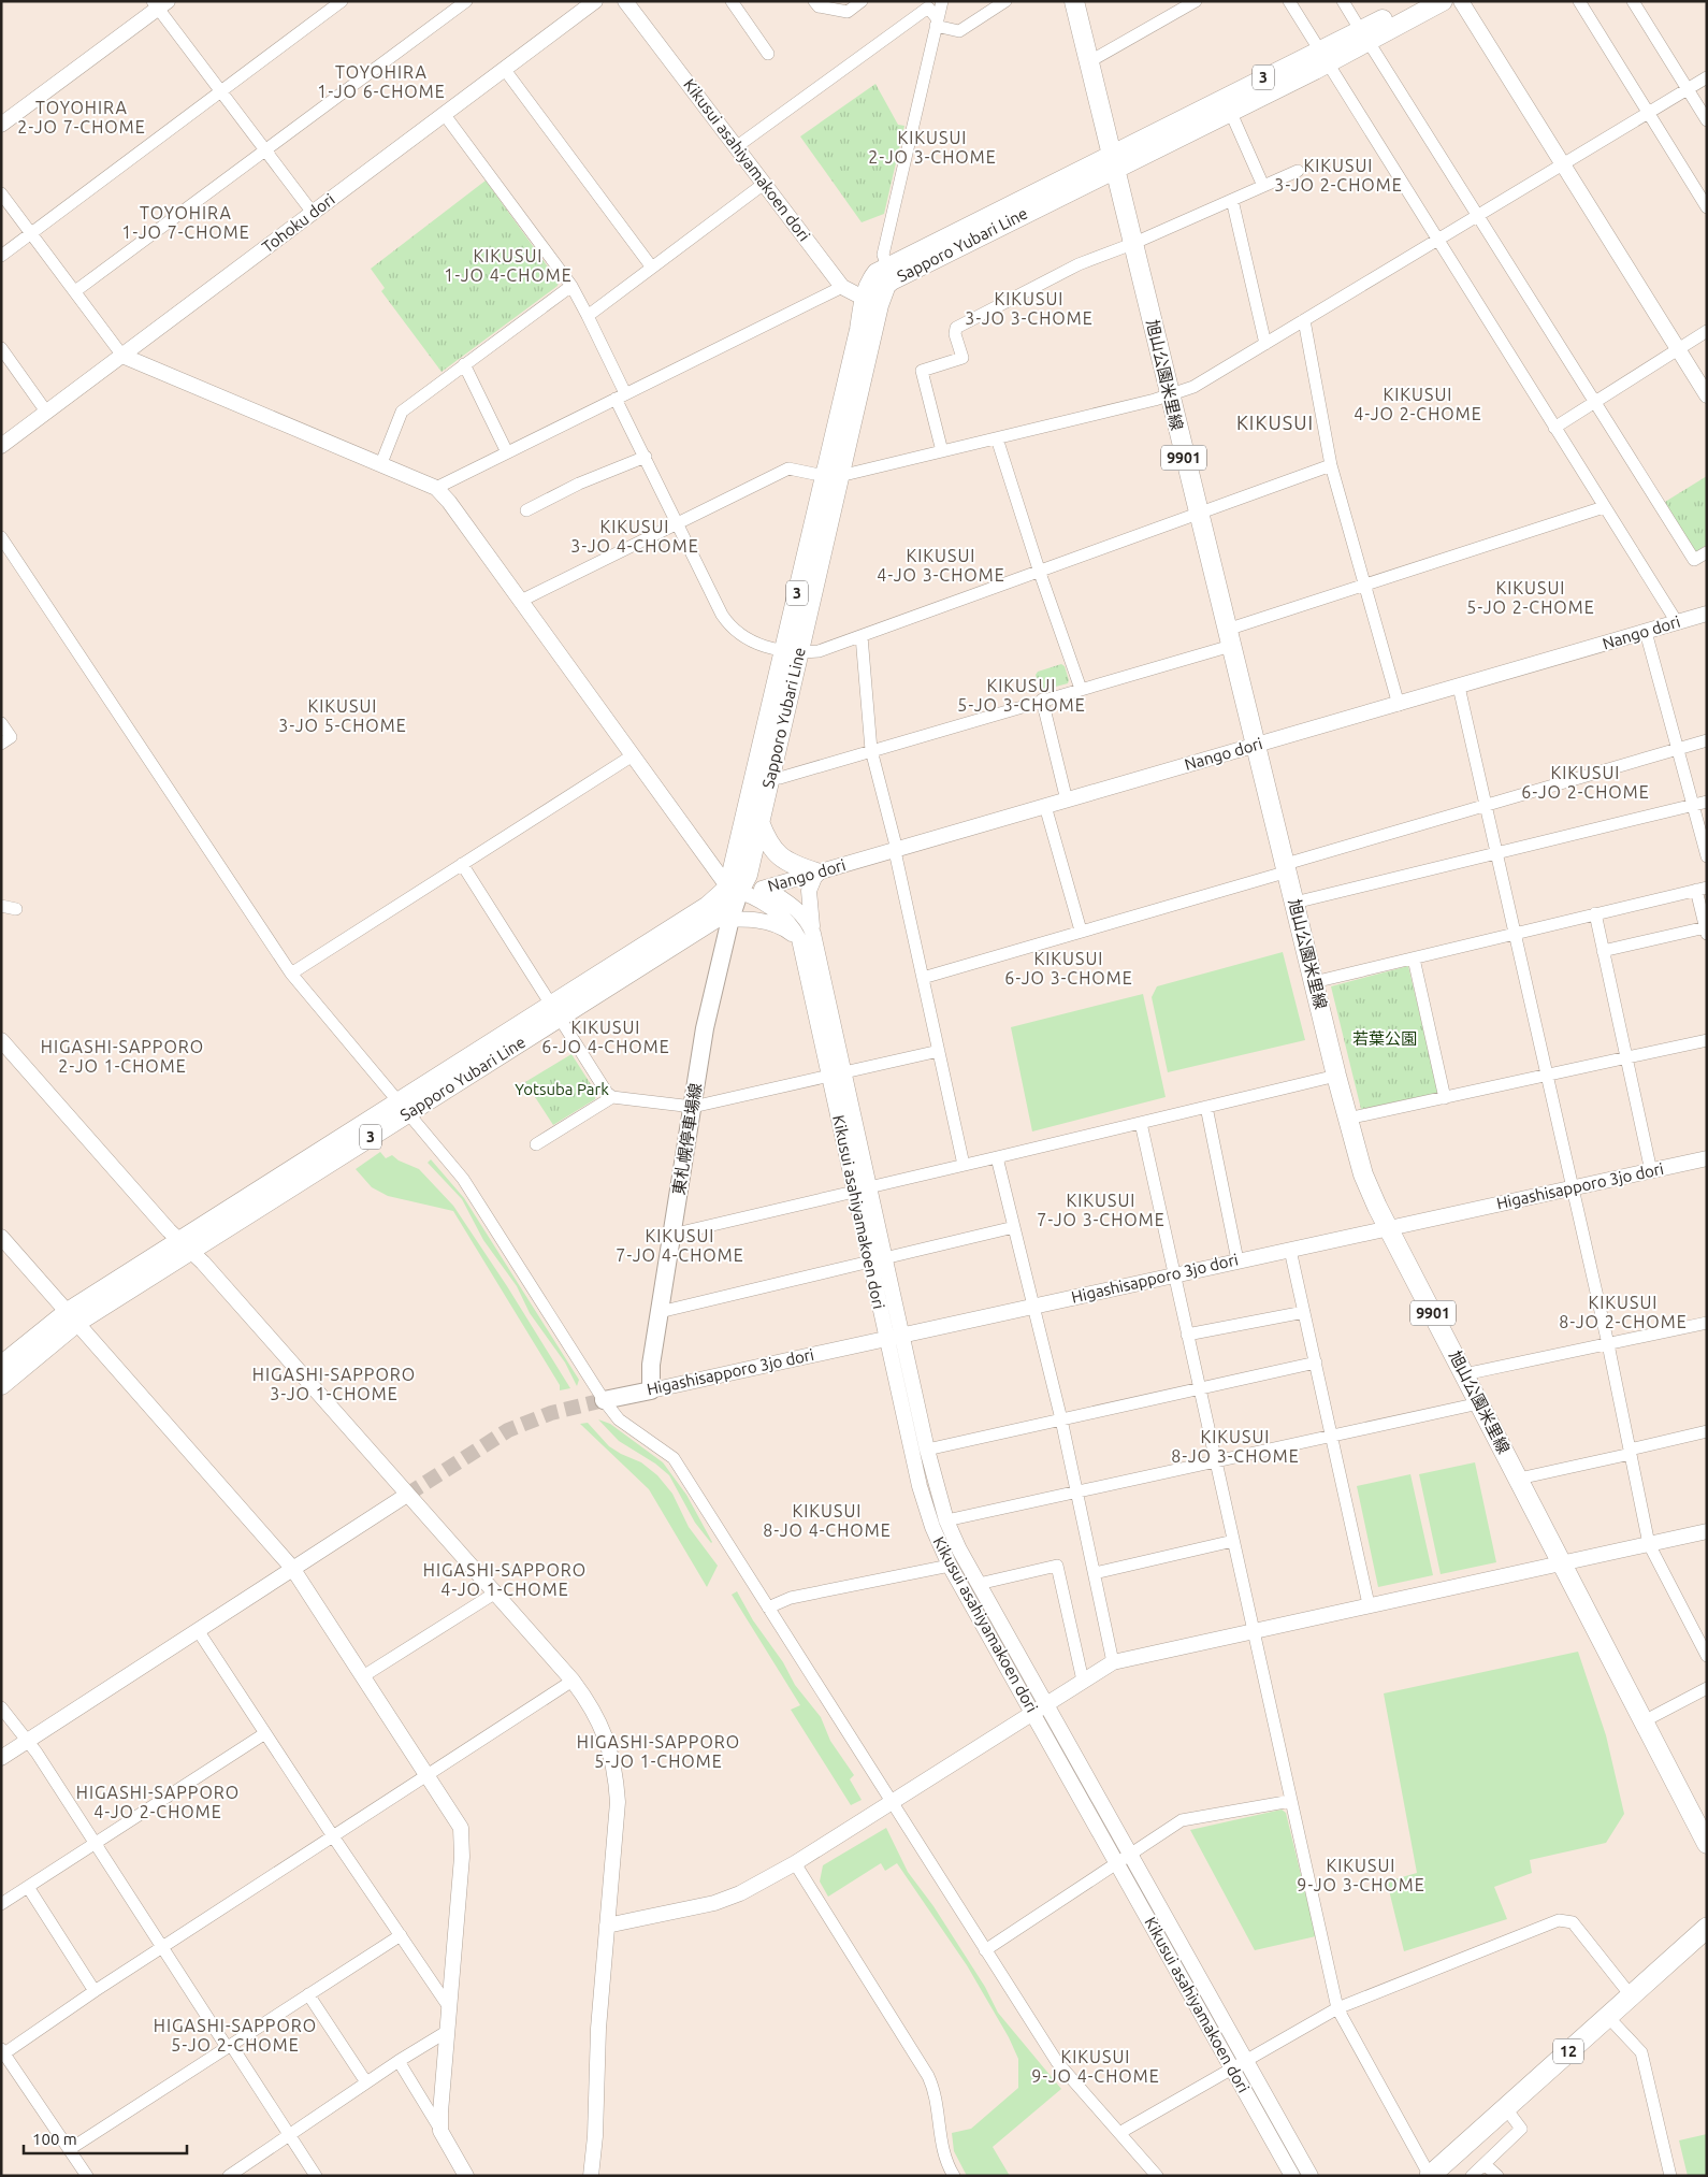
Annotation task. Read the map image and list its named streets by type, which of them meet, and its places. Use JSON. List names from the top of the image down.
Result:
{
  "streets": {
    "highway": ["12"],
    "main road": [
      "3",
      "Sapporo Yubari Line",
      "旭山公園米里線",
      "9901",
      "東札幌停車場線",
      "Higashisapporo 3jo dori"
    ],
    "street": ["Kikusui asahiyamakoen dori", "Tohoku dori", "Nango dori"]
  },
  "crossings": [
    ["Kikusui asahiyamakoen dori", "Sapporo Yubari Line"],
    ["Kikusui asahiyamakoen dori", "Nango dori"],
    ["Kikusui asahiyamakoen dori", "Higashisapporo 3jo dori"],
    ["Sapporo Yubari Line", "旭山公園米里線"],
    ["Sapporo Yubari Line", "Nango dori"],
    ["Sapporo Yubari Line", "東札幌停車場線"],
    ["旭山公園米里線", "Nango dori"],
    ["旭山公園米里線", "Higashisapporo 3jo dori"],
    ["東札幌停車場線", "Higashisapporo 3jo dori"]
  ],
  "districts": [
    "TOYOHIRA 1-JO 6-CHOME",
    "TOYOHIRA 2-JO 7-CHOME",
    "KIKUSUI 2-JO 3-CHOME",
    "KIKUSUI 3-JO 2-CHOME",
    "TOYOHIRA 1-JO 7-CHOME",
    "KIKUSUI 1-JO 4-CHOME",
    "KIKUSUI 3-JO 3-CHOME",
    "KIKUSUI 4-JO 2-CHOME",
    "KIKUSUI",
    "KIKUSUI 3-JO 4-CHOME",
    "KIKUSUI 4-JO 3-CHOME",
    "KIKUSUI 5-JO 2-CHOME",
    "KIKUSUI 5-JO 3-CHOME",
    "KIKUSUI 3-JO 5-CHOME",
    "KIKUSUI 6-JO 2-CHOME",
    "KIKUSUI 6-JO 3-CHOME",
    "KIKUSUI 6-JO 4-CHOME",
    "HIGASHI-SAPPORO 2-JO 1-CHOME",
    "KIKUSUI 7-JO 3-CHOME",
    "KIKUSUI 7-JO 4-CHOME",
    "KIKUSUI 8-JO 2-CHOME",
    "HIGASHI-SAPPORO 3-JO 1-CHOME",
    "KIKUSUI 8-JO 3-CHOME",
    "KIKUSUI 8-JO 4-CHOME",
    "HIGASHI-SAPPORO 4-JO 1-CHOME",
    "HIGASHI-SAPPORO 5-JO 1-CHOME",
    "HIGASHI-SAPPORO 4-JO 2-CHOME",
    "KIKUSUI 9-JO 3-CHOME",
    "HIGASHI-SAPPORO 5-JO 2-CHOME",
    "KIKUSUI 9-JO 4-CHOME"
  ],
  "parks": ["若葉公園", "Yotsuba Park"],
  "scale_bar": "100 m"
}
